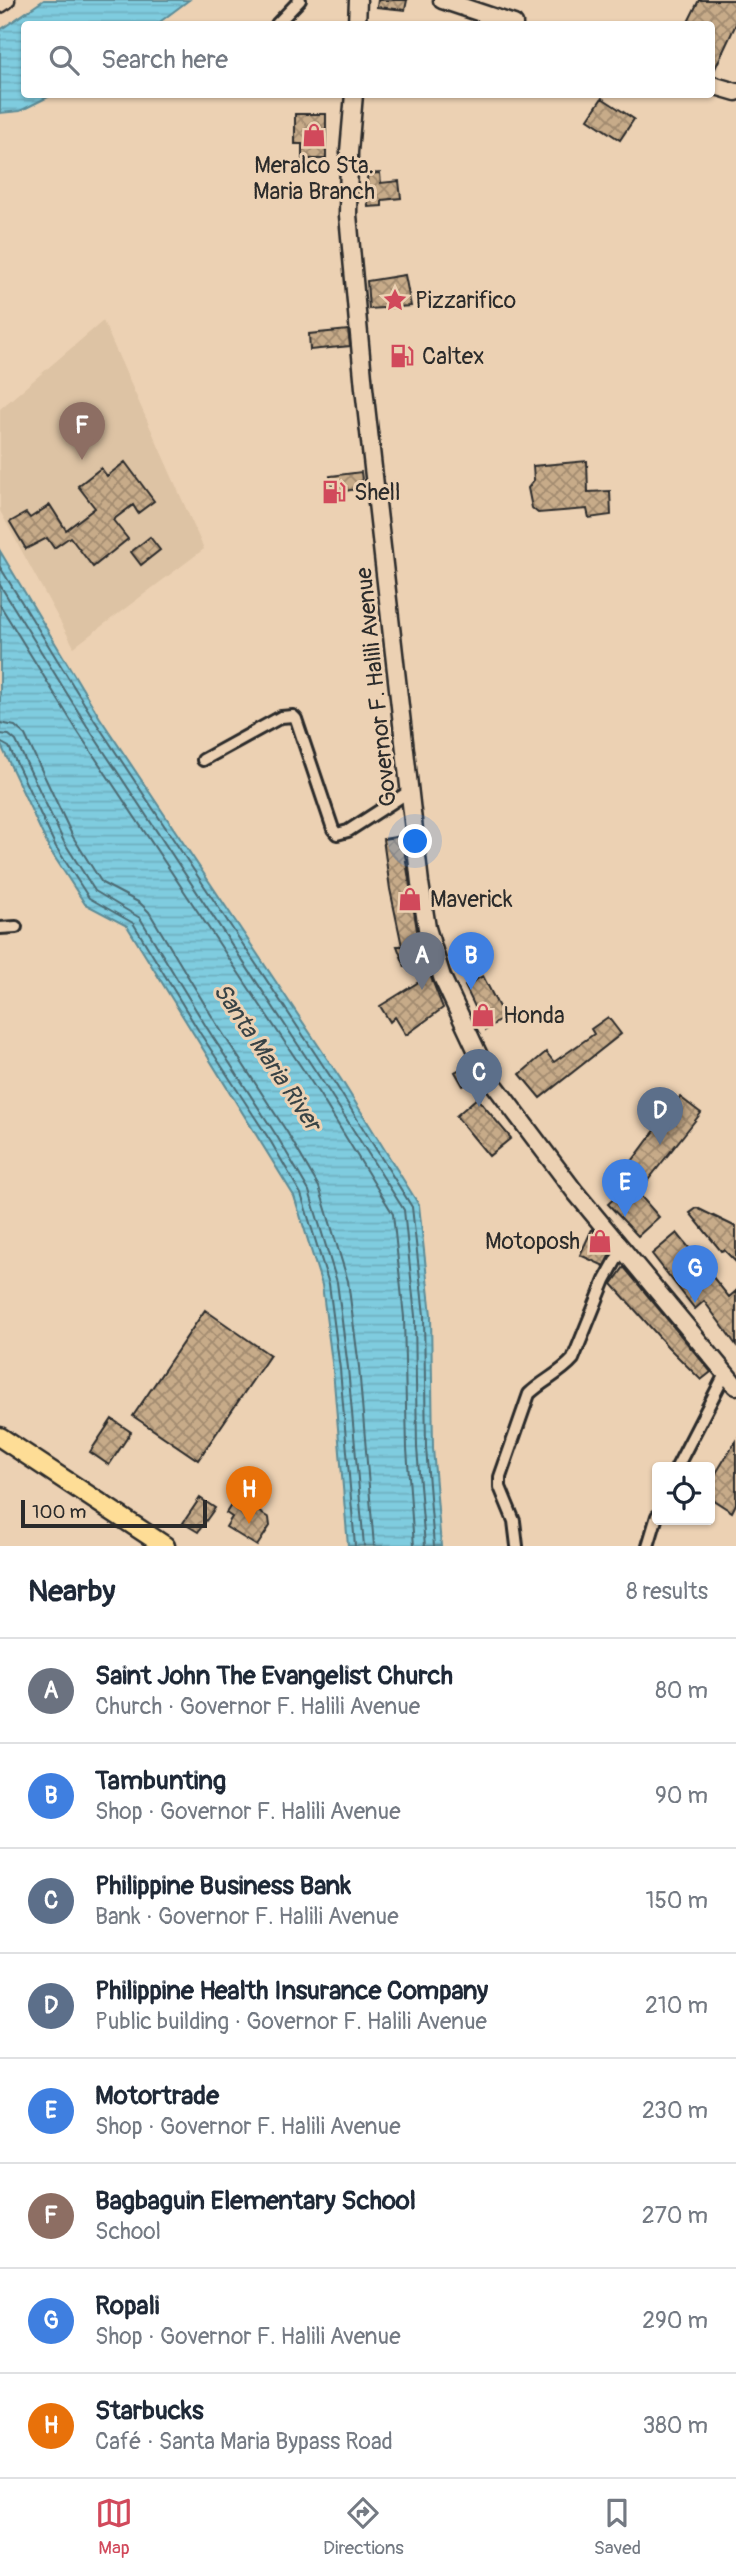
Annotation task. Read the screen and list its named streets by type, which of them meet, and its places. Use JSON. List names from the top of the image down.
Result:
{
  "streets": {
    "main road": ["Governor F. Halili Avenue"]
  },
  "water": ["Santa Maria River"],
  "places": {
    "shop": [
      "Meralco Sta. Maria Branch",
      "Maverick",
      "Honda",
      "Motoposh"
    ],
    "place": ["Pizzarifico"],
    "fuel station": ["Caltex", "Shell"]
  },
  "scale_bar": "100 m",
  "page": {
    "search": "Search here",
    "pins": [
      "F",
      "A",
      "B",
      "C",
      "D",
      "E",
      "G",
      "H"
    ],
    "scale": "100 m",
    "heading": ["Nearby", "8 results"],
    "list": [
      {
        "mark": "A",
        "name": "Saint John The Evangelist Church",
        "note": "Church · Governor F. Halili Avenue",
        "value": "80 m"
      },
      {
        "mark": "B",
        "name": "Tambunting",
        "note": "Shop · Governor F. Halili Avenue",
        "value": "90 m"
      },
      {
        "mark": "C",
        "name": "Philippine Business Bank",
        "note": "Bank · Governor F. Halili Avenue",
        "value": "150 m"
      },
      {
        "mark": "D",
        "name": "Philippine Health Insurance Company",
        "note": "Public building · Governor F. Halili Avenue",
        "value": "210 m"
      },
      {
        "mark": "E",
        "name": "Motortrade",
        "note": "Shop · Governor F. Halili Avenue",
        "value": "230 m"
      },
      {
        "mark": "F",
        "name": "Bagbaguin Elementary School",
        "note": "School",
        "value": "270 m"
      },
      {
        "mark": "G",
        "name": "Ropali",
        "note": "Shop · Governor F. Halili Avenue",
        "value": "290 m"
      },
      {
        "mark": "H",
        "name": "Starbucks",
        "note": "Café · Santa Maria Bypass Road",
        "value": "380 m"
      }
    ],
    "nav": ["Map", "Directions", "Saved"]
  }
}
